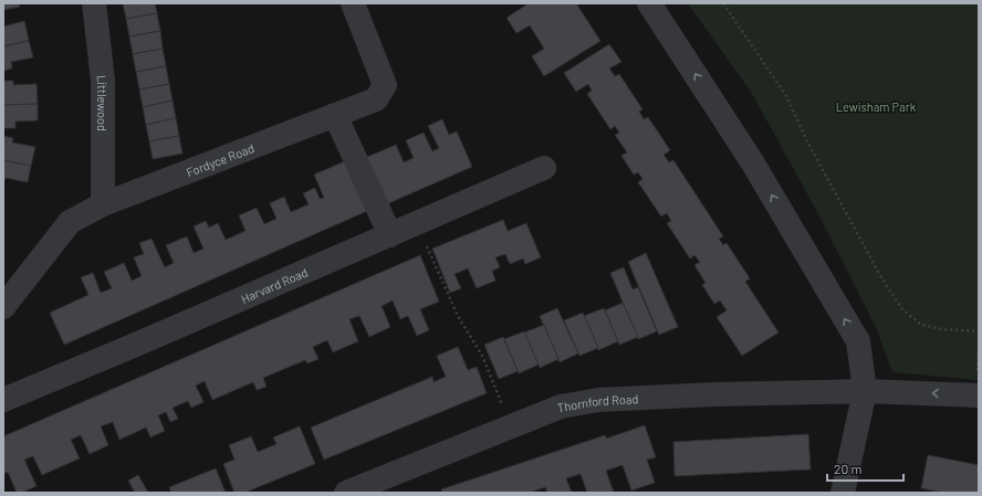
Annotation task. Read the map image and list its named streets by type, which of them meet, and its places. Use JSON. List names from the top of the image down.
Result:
{
  "streets": {
    "street": [
      "Littlewood",
      "Fordyce Road",
      "Harvard Road",
      "Thornford Road"
    ]
  },
  "crossings": [
    ["Littlewood", "Fordyce Road"]
  ],
  "parks": ["Lewisham Park"],
  "scale_bar": "20 m"
}
